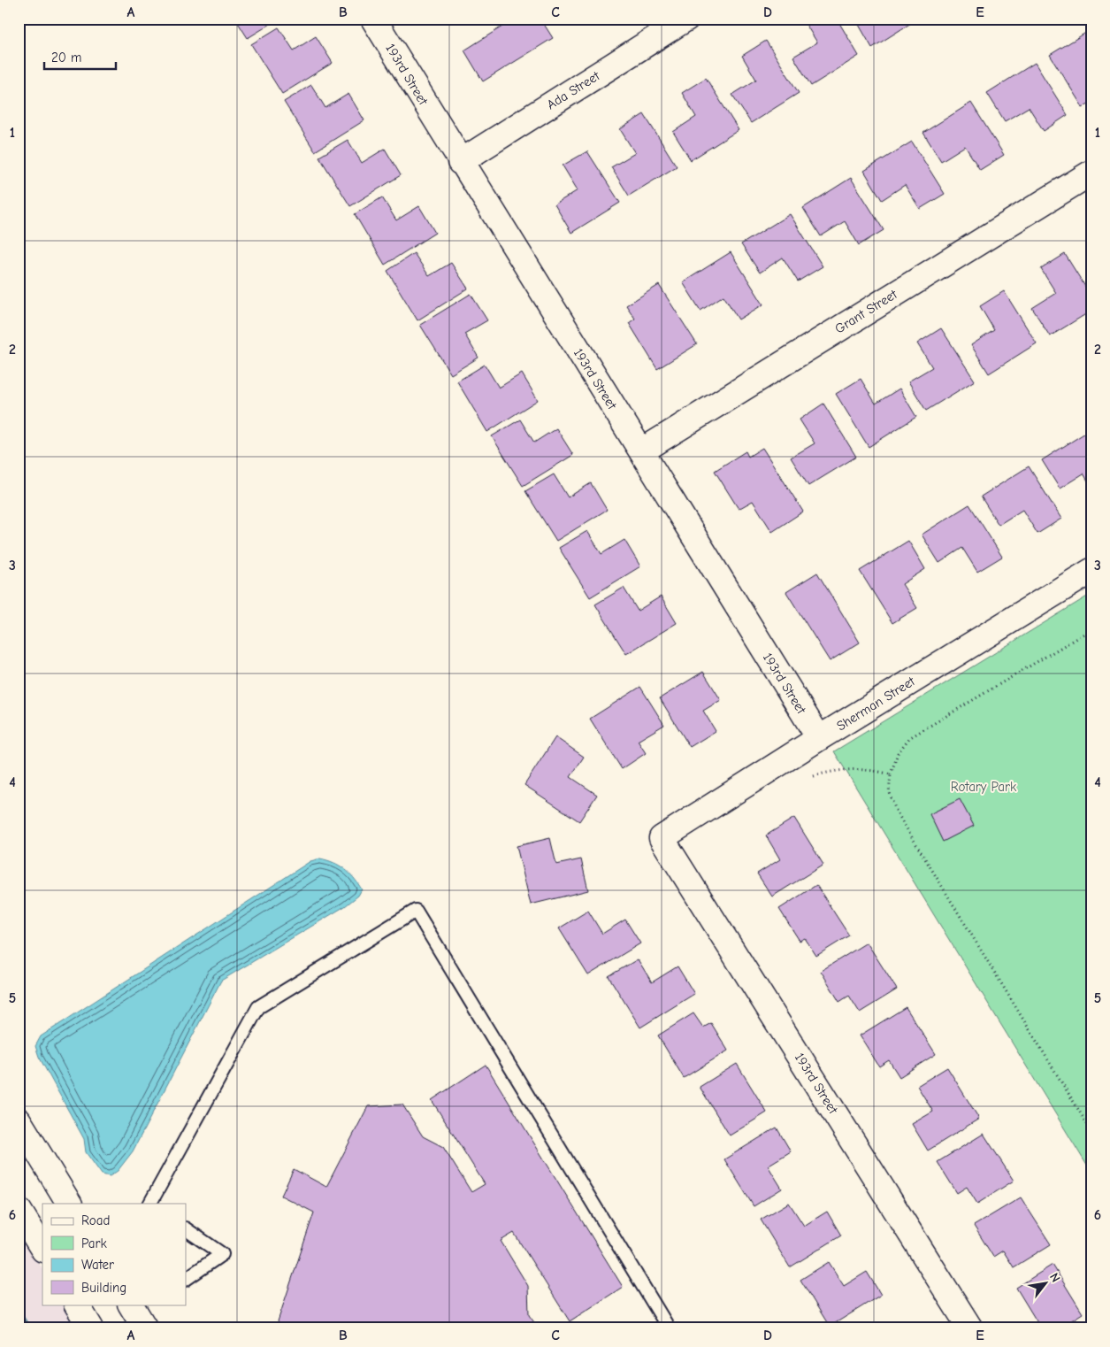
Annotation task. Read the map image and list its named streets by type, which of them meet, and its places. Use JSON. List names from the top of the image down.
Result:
{
  "streets": {
    "street": [
      "193rd Street",
      "Ada Street",
      "Grant Street",
      "Sherman Street"
    ]
  },
  "crossings": [
    ["193rd Street", "Ada Street"],
    ["193rd Street", "Grant Street"],
    ["193rd Street", "Sherman Street"]
  ],
  "parks": ["Rotary Park"],
  "legend": [
    "Road",
    "Park",
    "Water",
    "Building"
  ],
  "scale_bar": "20 m",
  "north": "top right",
  "grid": {
    "columns": [
      "A",
      "B",
      "C",
      "D",
      "E"
    ],
    "rows": [
      "1",
      "2",
      "3",
      "4",
      "5",
      "6"
    ]
  }
}
